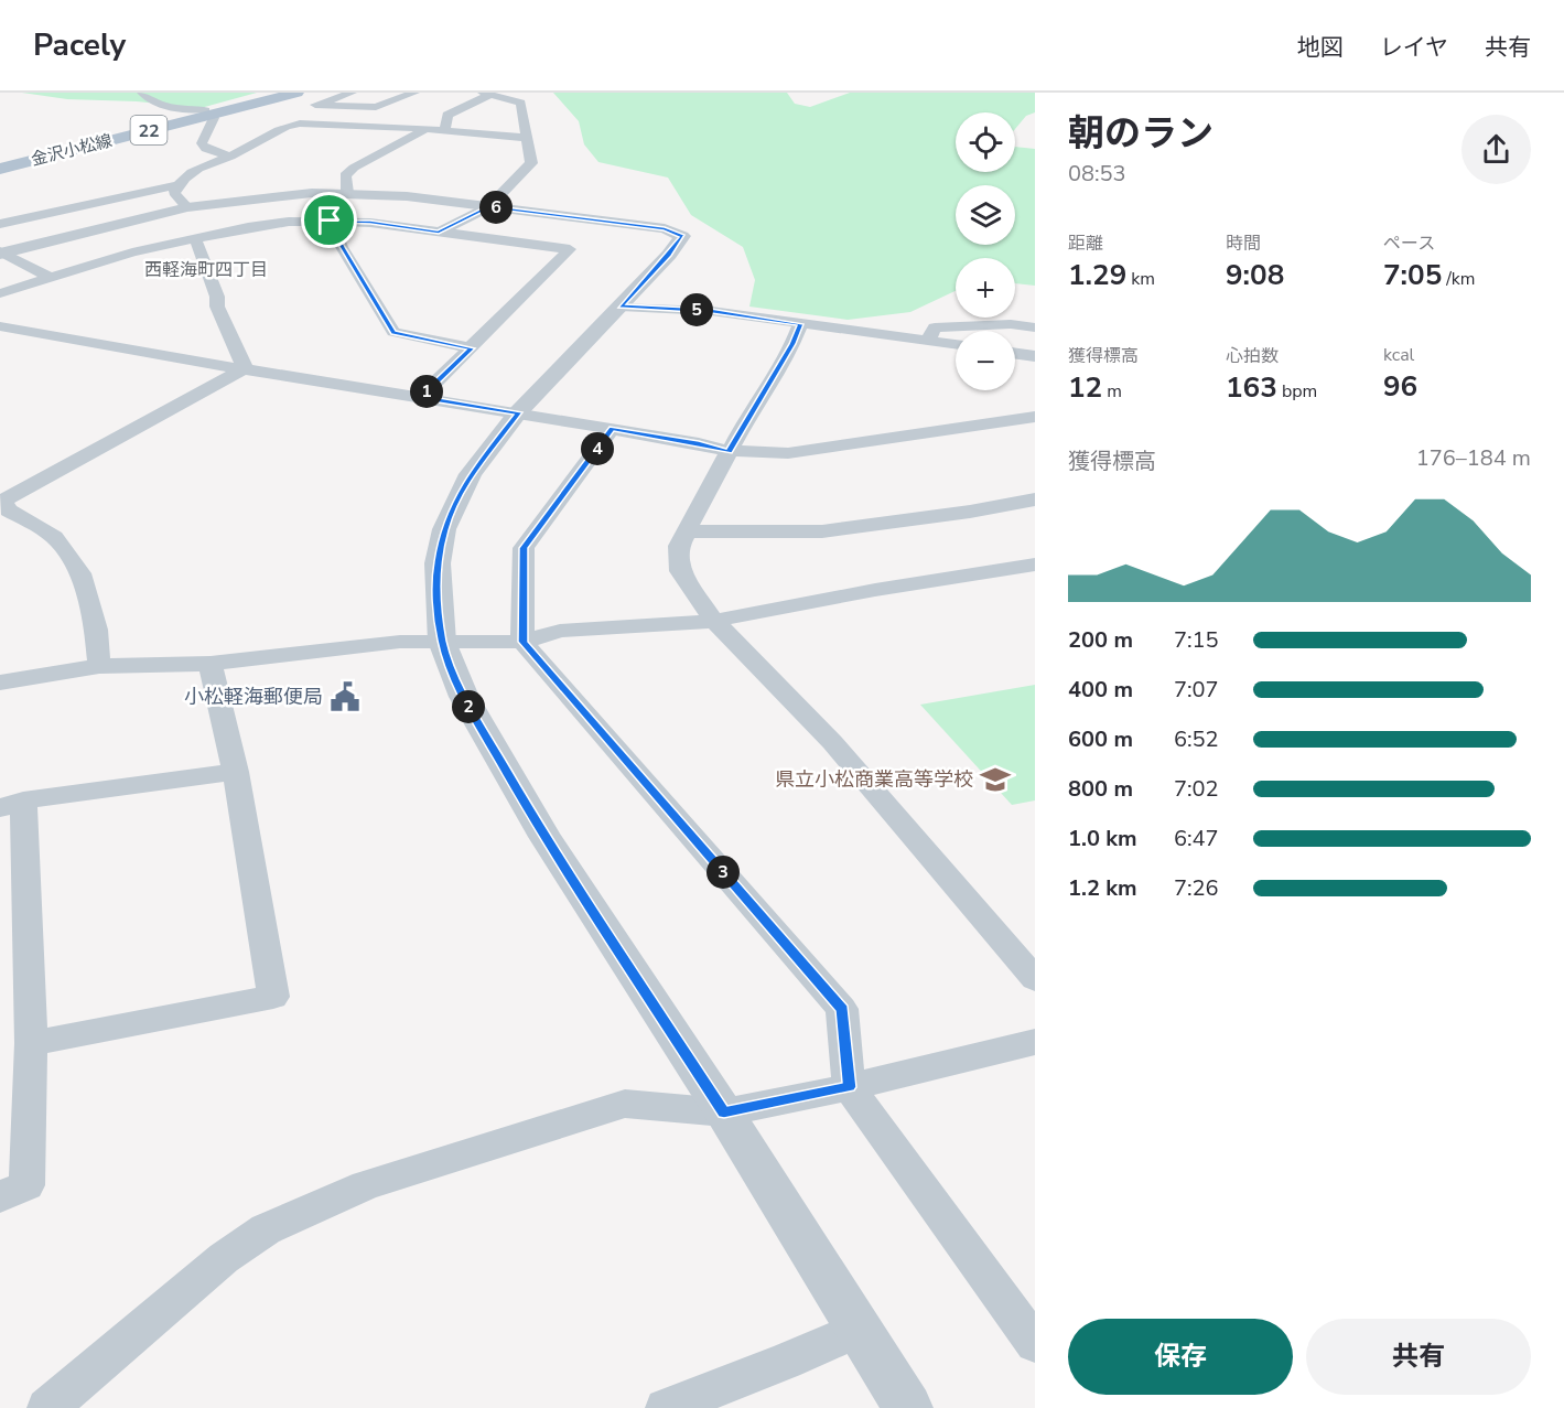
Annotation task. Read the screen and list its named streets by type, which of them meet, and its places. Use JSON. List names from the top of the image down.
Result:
{
  "streets": {
    "main road": ["22", "金沢小松線"]
  },
  "districts": ["西軽海町四丁目"],
  "places": {
    "public building": ["小松軽海郵便局"],
    "school or university": ["県立小松商業高等学校"]
  },
  "page": {
    "header": "Pacely",
    "nav": ["地図", "レイヤ", "共有"],
    "heading": ["朝のラン", "08:53"],
    "map_buttons": ["+", "−"],
    "pins": [
      "6",
      "5",
      "1",
      "4",
      "2",
      "3"
    ],
    "stats": [
      ["距離", "1.29 km"],
      ["時間", "9:08"],
      ["ペース", "7:05 /km"],
      ["獲得標高", "12 m"],
      ["心拍数", "163 bpm"],
      ["kcal", "96"]
    ],
    "chart": ["獲得標高", "176–184 m"],
    "list": [
      {
        "name": "200 m",
        "note": "7:15"
      },
      {
        "name": "400 m",
        "note": "7:07"
      },
      {
        "name": "600 m",
        "note": "6:52"
      },
      {
        "name": "800 m",
        "note": "7:02"
      },
      {
        "name": "1.0 km",
        "note": "6:47"
      },
      {
        "name": "1.2 km",
        "note": "7:26"
      }
    ],
    "buttons": ["保存", "共有"]
  }
}
